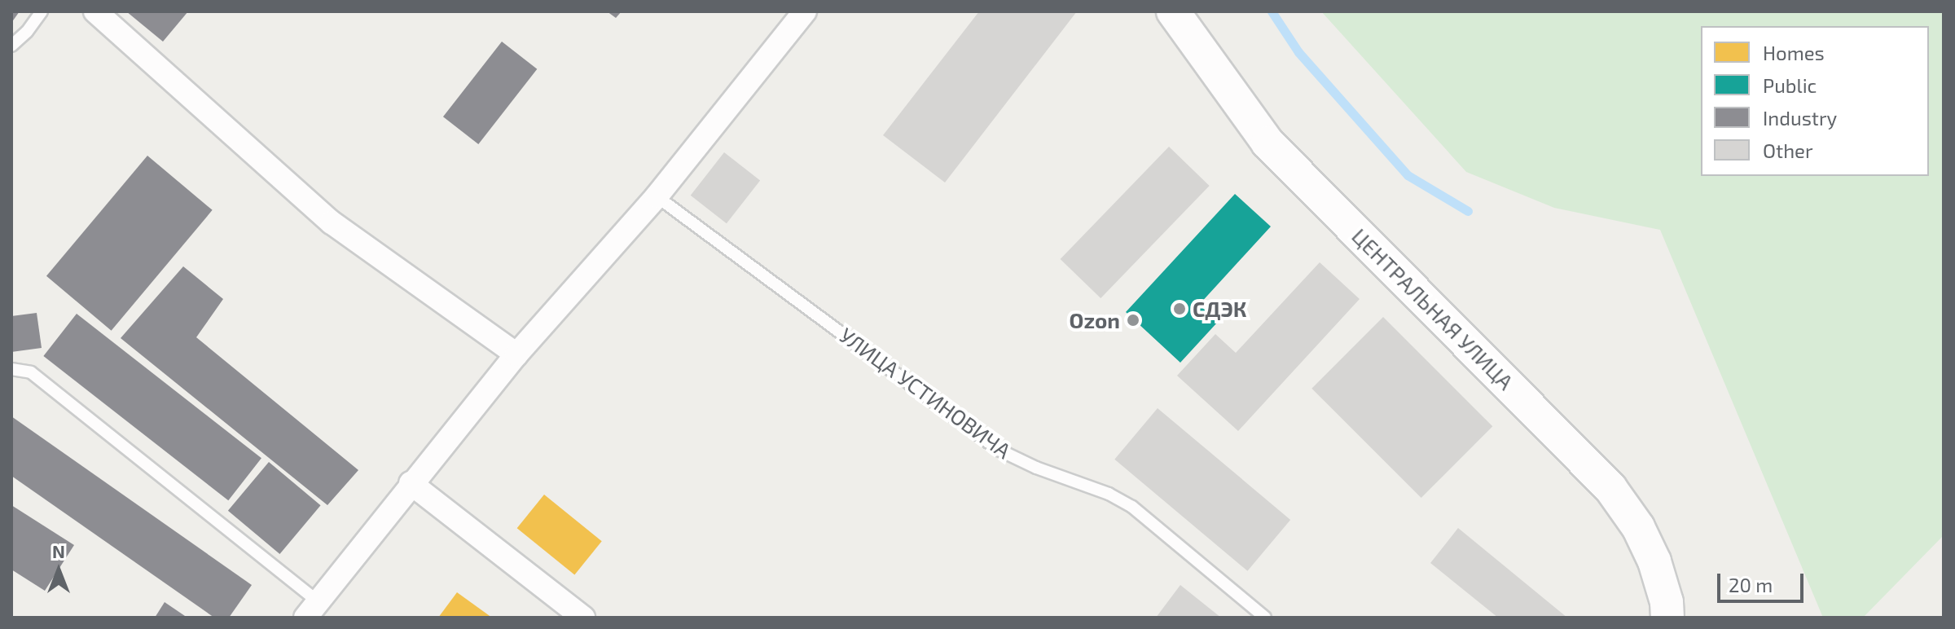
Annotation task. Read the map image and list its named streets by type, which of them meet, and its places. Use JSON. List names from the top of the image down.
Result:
{
  "streets": {
    "street": ["ЦЕНТРАЛЬНАЯ УЛИЦА"],
    "lane": ["УЛИЦА УСТИНОВИЧА"]
  },
  "places": ["СДЭК", "Ozon"],
  "legend": [
    "Homes",
    "Public",
    "Industry",
    "Other"
  ],
  "scale_bar": "20 m",
  "north": "top"
}
